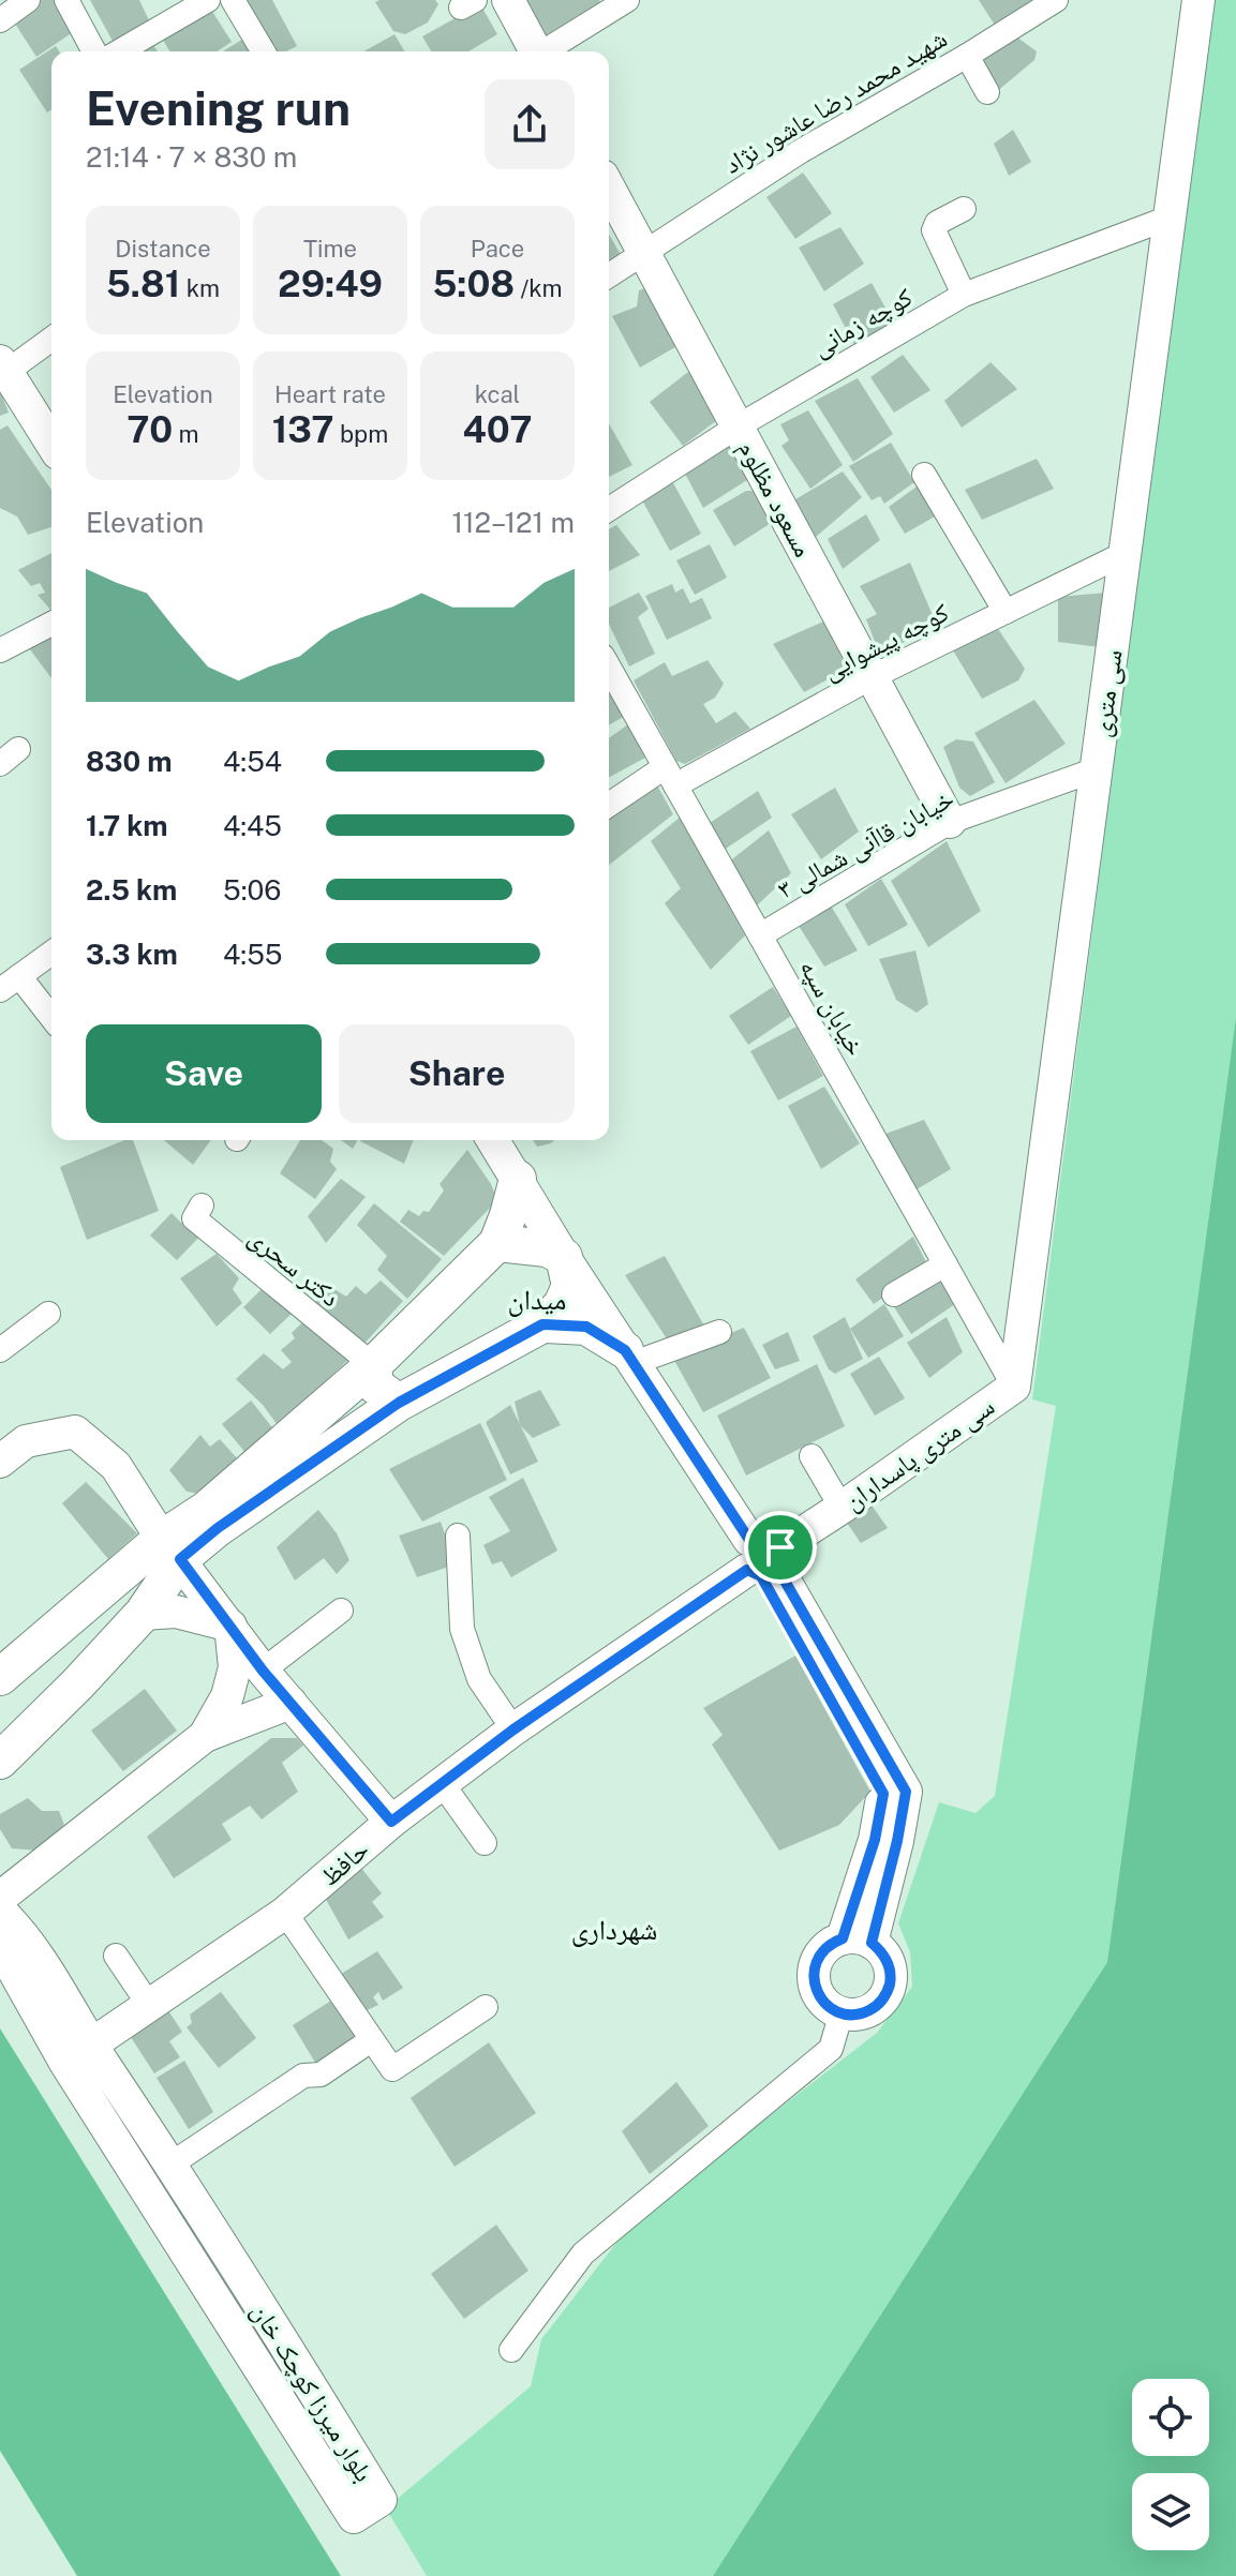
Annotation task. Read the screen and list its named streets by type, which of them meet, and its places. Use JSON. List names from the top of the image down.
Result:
{
  "streets": {
    "street": [
      "شهید محمد رضا عاشور نژاد",
      "کوچه زمانی",
      "مسعود مظلوم",
      "کوچه پیشوایی",
      "سی متری",
      "خیابان قاآنی شمالی ۳",
      "خیابان سپه",
      "دکتر سحری",
      "سی متری پاسداران",
      "حافظ",
      "بلوار میرزا کوچک خان"
    ]
  },
  "crossings": [
    ["شهید محمد رضا عاشور نژاد", "مسعود مظلوم"],
    ["کوچه زمانی", "مسعود مظلوم"],
    ["کوچه زمانی", "سی متری"],
    ["مسعود مظلوم", "کوچه پیشوایی"],
    ["مسعود مظلوم", "خیابان قاآنی شمالی ۳"],
    ["کوچه پیشوایی", "سی متری"],
    ["کوچه پیشوایی", "خیابان سپه"],
    ["سی متری", "خیابان قاآنی شمالی ۳"],
    ["سی متری", "خیابان سپه"],
    ["سی متری", "سی متری پاسداران"],
    ["خیابان قاآنی شمالی ۳", "خیابان سپه"],
    ["خیابان سپه", "سی متری پاسداران"],
    ["سی متری پاسداران", "حافظ"],
    ["حافظ", "بلوار میرزا کوچک خان"]
  ],
  "districts": ["میدان", "شهرداری"],
  "page": {
    "heading": ["Evening run", "21:14 · 7 × 830 m"],
    "stats": [
      ["Distance", "5.81 km"],
      ["Time", "29:49"],
      ["Pace", "5:08 /km"],
      ["Elevation", "70 m"],
      ["Heart rate", "137 bpm"],
      ["kcal", "407"]
    ],
    "chart": ["Elevation", "112–121 m"],
    "list": [
      {
        "name": "830 m",
        "note": "4:54"
      },
      {
        "name": "1.7 km",
        "note": "4:45"
      },
      {
        "name": "2.5 km",
        "note": "5:06"
      },
      {
        "name": "3.3 km",
        "note": "4:55"
      }
    ],
    "buttons": ["Save", "Share"]
  }
}
